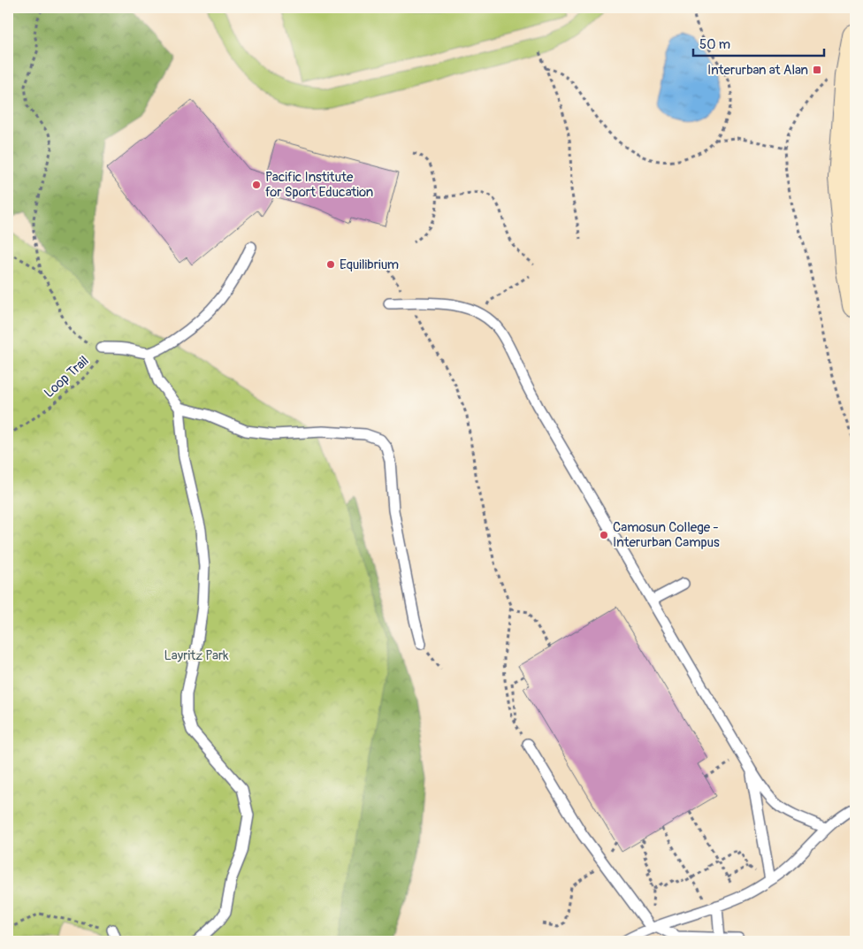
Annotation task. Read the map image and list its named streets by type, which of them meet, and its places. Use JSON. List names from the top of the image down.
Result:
{
  "streets": {
    "path": ["Loop Trail"]
  },
  "parks": ["Layritz Park"],
  "places": {
    "transit": ["Interurban at Alan"],
    "other": ["Pacific Institute for Sport Education", "Equilibrium", "Camosun College - Interurban Campus"]
  },
  "scale_bar": "50 m"
}
